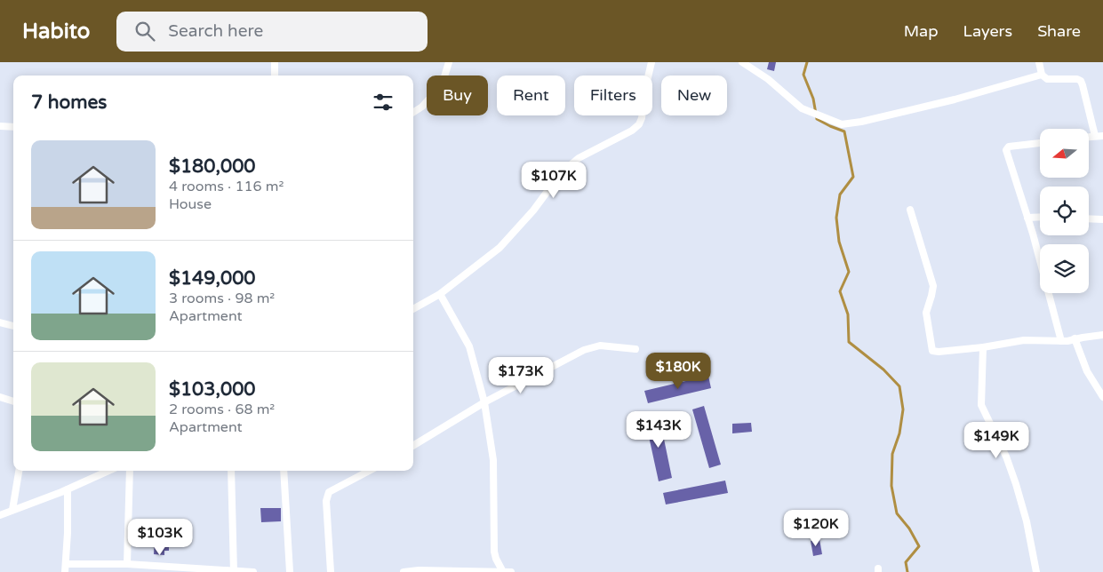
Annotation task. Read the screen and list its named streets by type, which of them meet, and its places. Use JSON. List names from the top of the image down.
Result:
{
  "north": "left",
  "page": {
    "header": "Habito",
    "search": "Search here",
    "nav": ["Map", "Layers", "Share"],
    "chip": [
      "Buy",
      "Rent",
      "Filters",
      "New"
    ],
    "heading": "7 homes",
    "list": [
      {
        "name": "$180,000",
        "note": "4 rooms · 116 m² · House"
      },
      {
        "name": "$149,000",
        "note": "3 rooms · 98 m² · Apartment"
      },
      {
        "name": "$103,000",
        "note": "2 rooms · 68 m² · Apartment"
      }
    ],
    "price": [
      "$107K",
      "$180K",
      "$173K",
      "$143K",
      "$149K",
      "$120K",
      "$103K"
    ]
  }
}
